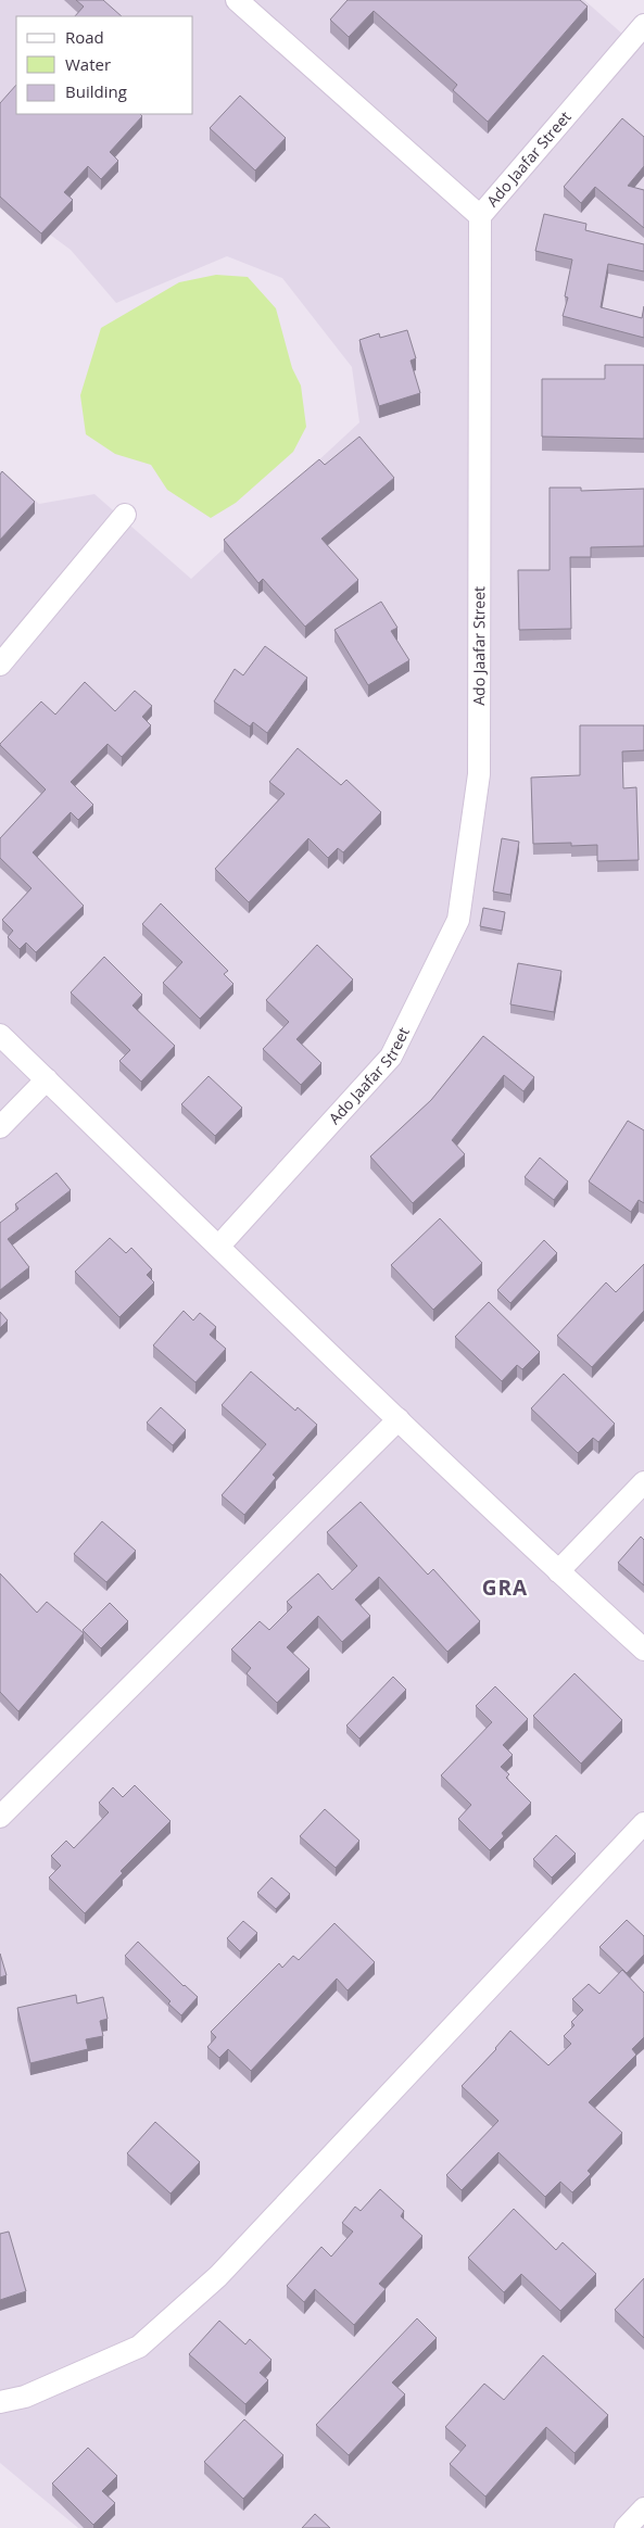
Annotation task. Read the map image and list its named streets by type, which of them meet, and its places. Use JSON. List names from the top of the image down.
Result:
{
  "streets": {
    "street": ["Ado Jaafar Street"]
  },
  "districts": ["GRA"],
  "legend": ["Road", "Water", "Building"]
}
